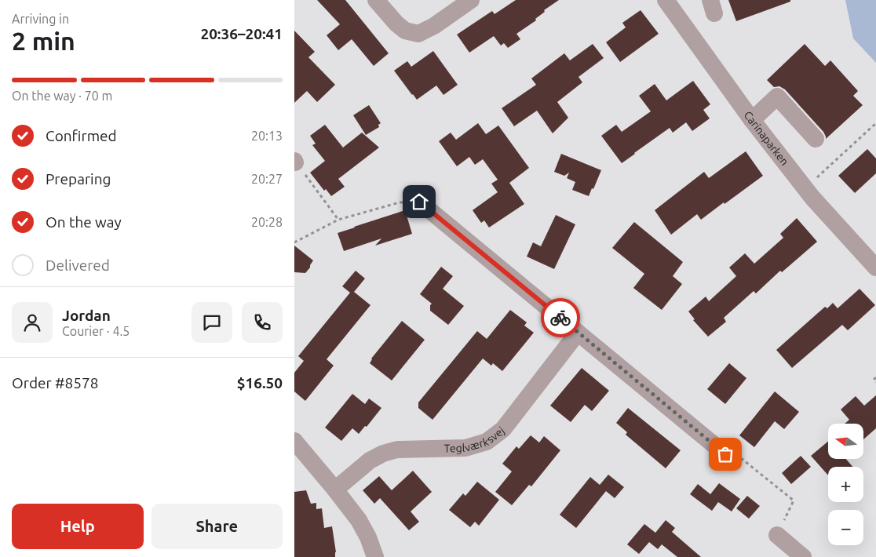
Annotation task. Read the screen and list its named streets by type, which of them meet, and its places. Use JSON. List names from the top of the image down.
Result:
{
  "streets": {
    "street": ["Carinaparken", "Teglværksvej"]
  },
  "north": "left",
  "page": {
    "heading": ["2 min", "Arriving in", "20:36–20:41"],
    "panel": [
      "Jordan",
      "Courier · 4.5",
      "Order #8578",
      "$16.50"
    ],
    "bar": "On the way · 70 m",
    "list": [
      ["Confirmed", "20:13"],
      ["Preparing", "20:27"],
      ["On the way", "20:28"],
      "Delivered"
    ],
    "map_buttons": ["+", "−"],
    "buttons": ["Help", "Share"]
  }
}
